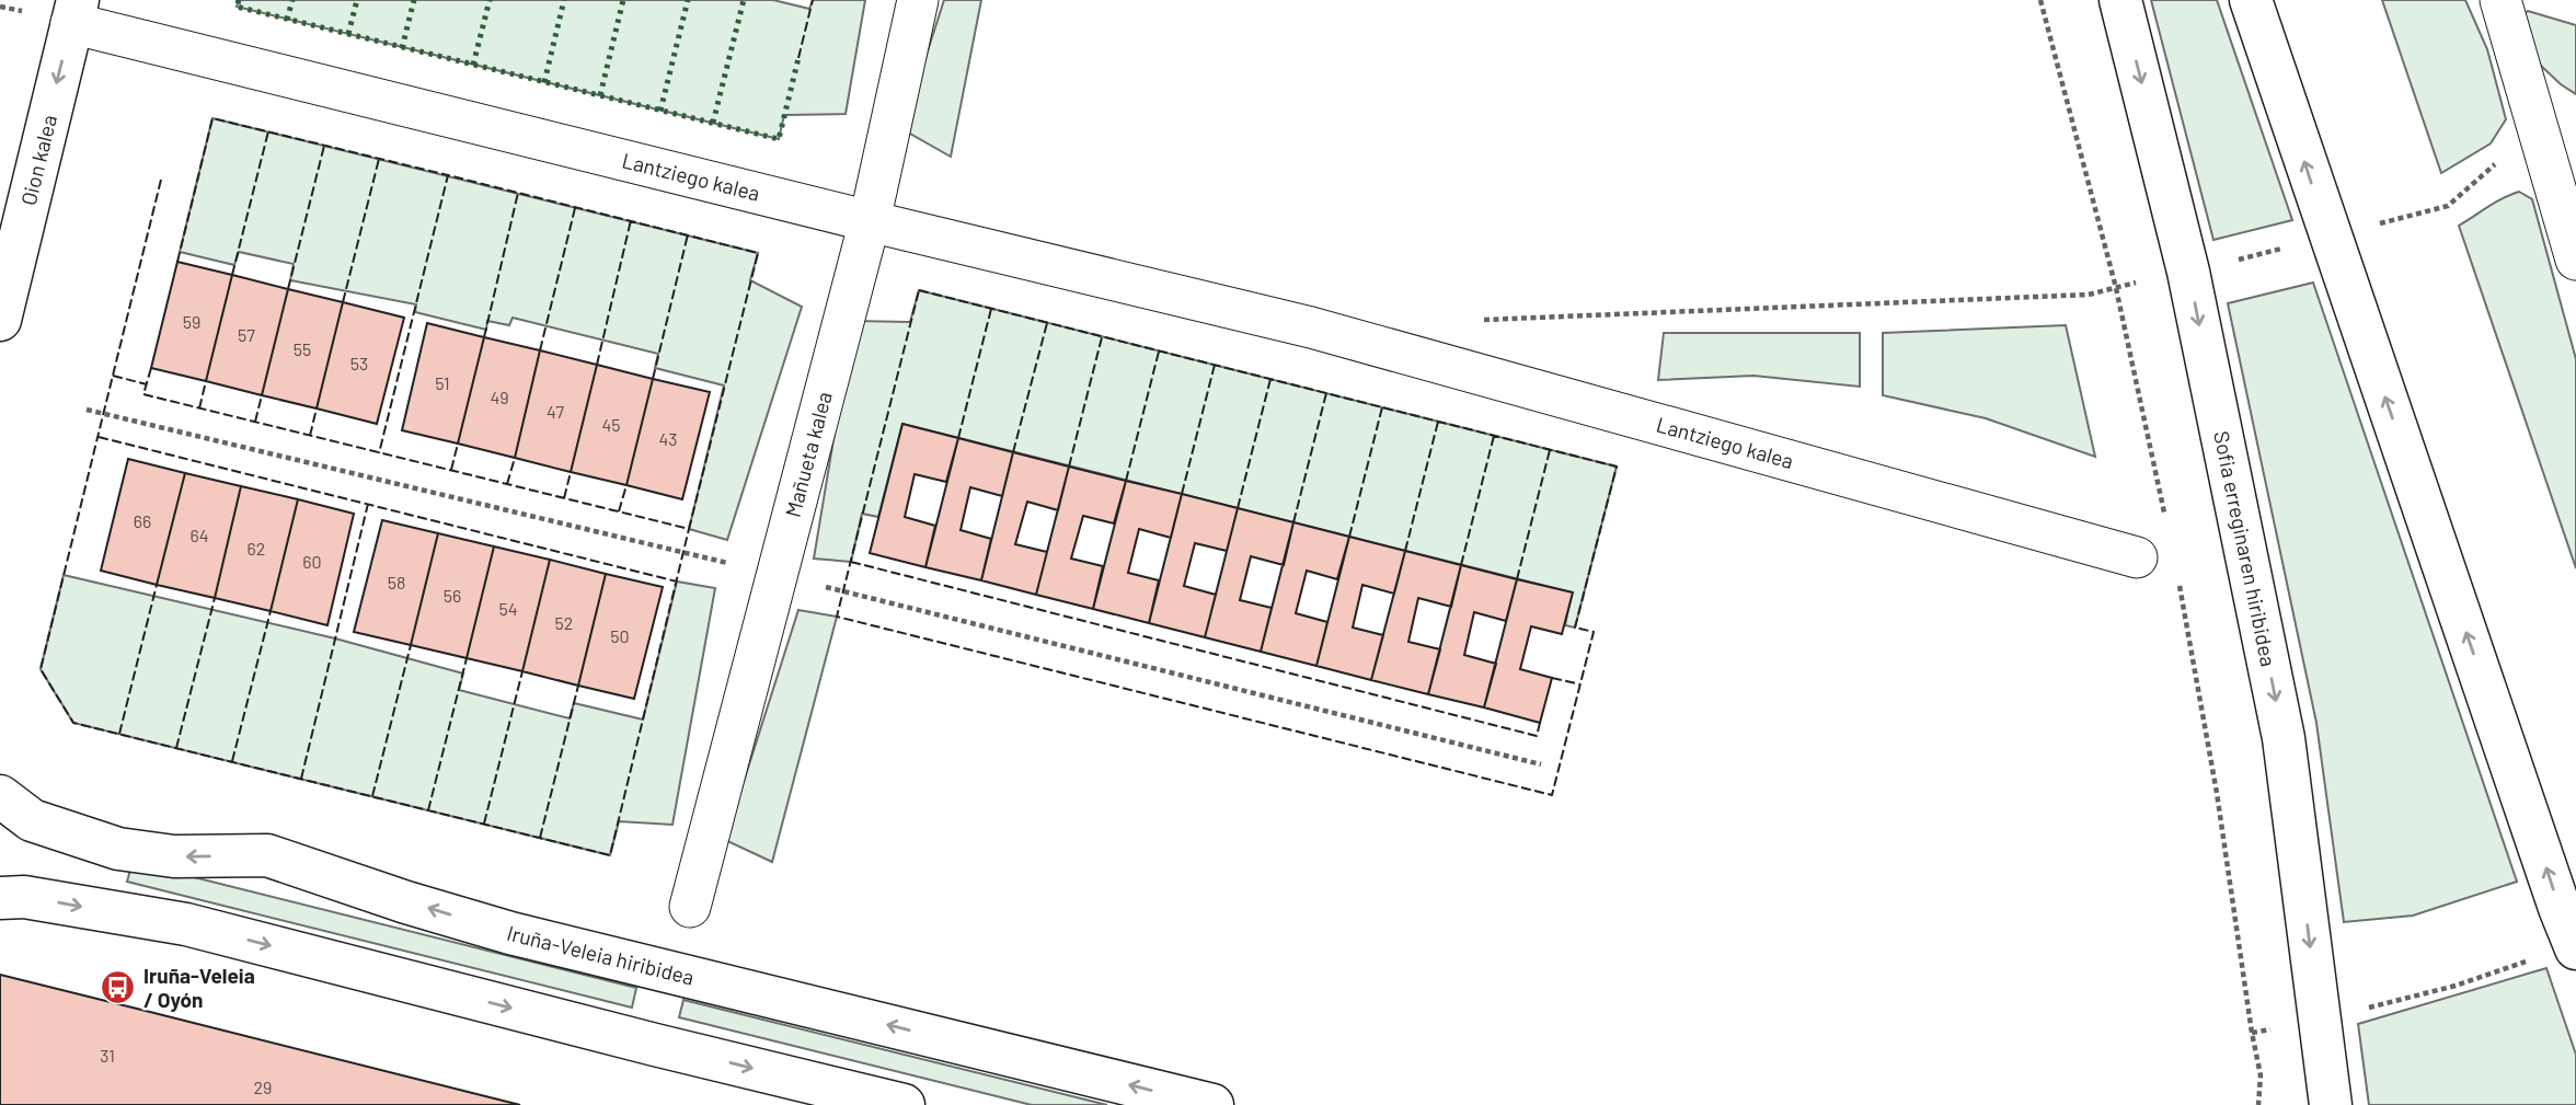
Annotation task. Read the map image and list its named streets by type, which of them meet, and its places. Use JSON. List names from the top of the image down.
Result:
{
  "streets": {
    "street": [
      "Oion kalea",
      "Lantziego kalea",
      "Mañueta kalea",
      "Sofia erreginaren hiribidea",
      "Iruña-Veleia hiribidea"
    ]
  },
  "crossings": [
    ["Oion kalea", "Lantziego kalea"],
    ["Lantziego kalea", "Mañueta kalea"]
  ],
  "one_way": ["Oion kalea"],
  "places": {
    "bus stop": ["Iruña-Veleia / Oyón"]
  },
  "house_numbers": [
    "59",
    "57",
    "55",
    "53",
    "51",
    "49",
    "47",
    "45",
    "43",
    "66",
    "64",
    "62",
    "60",
    "58",
    "56",
    "54",
    "52",
    "50",
    "31",
    "29"
  ]
}
